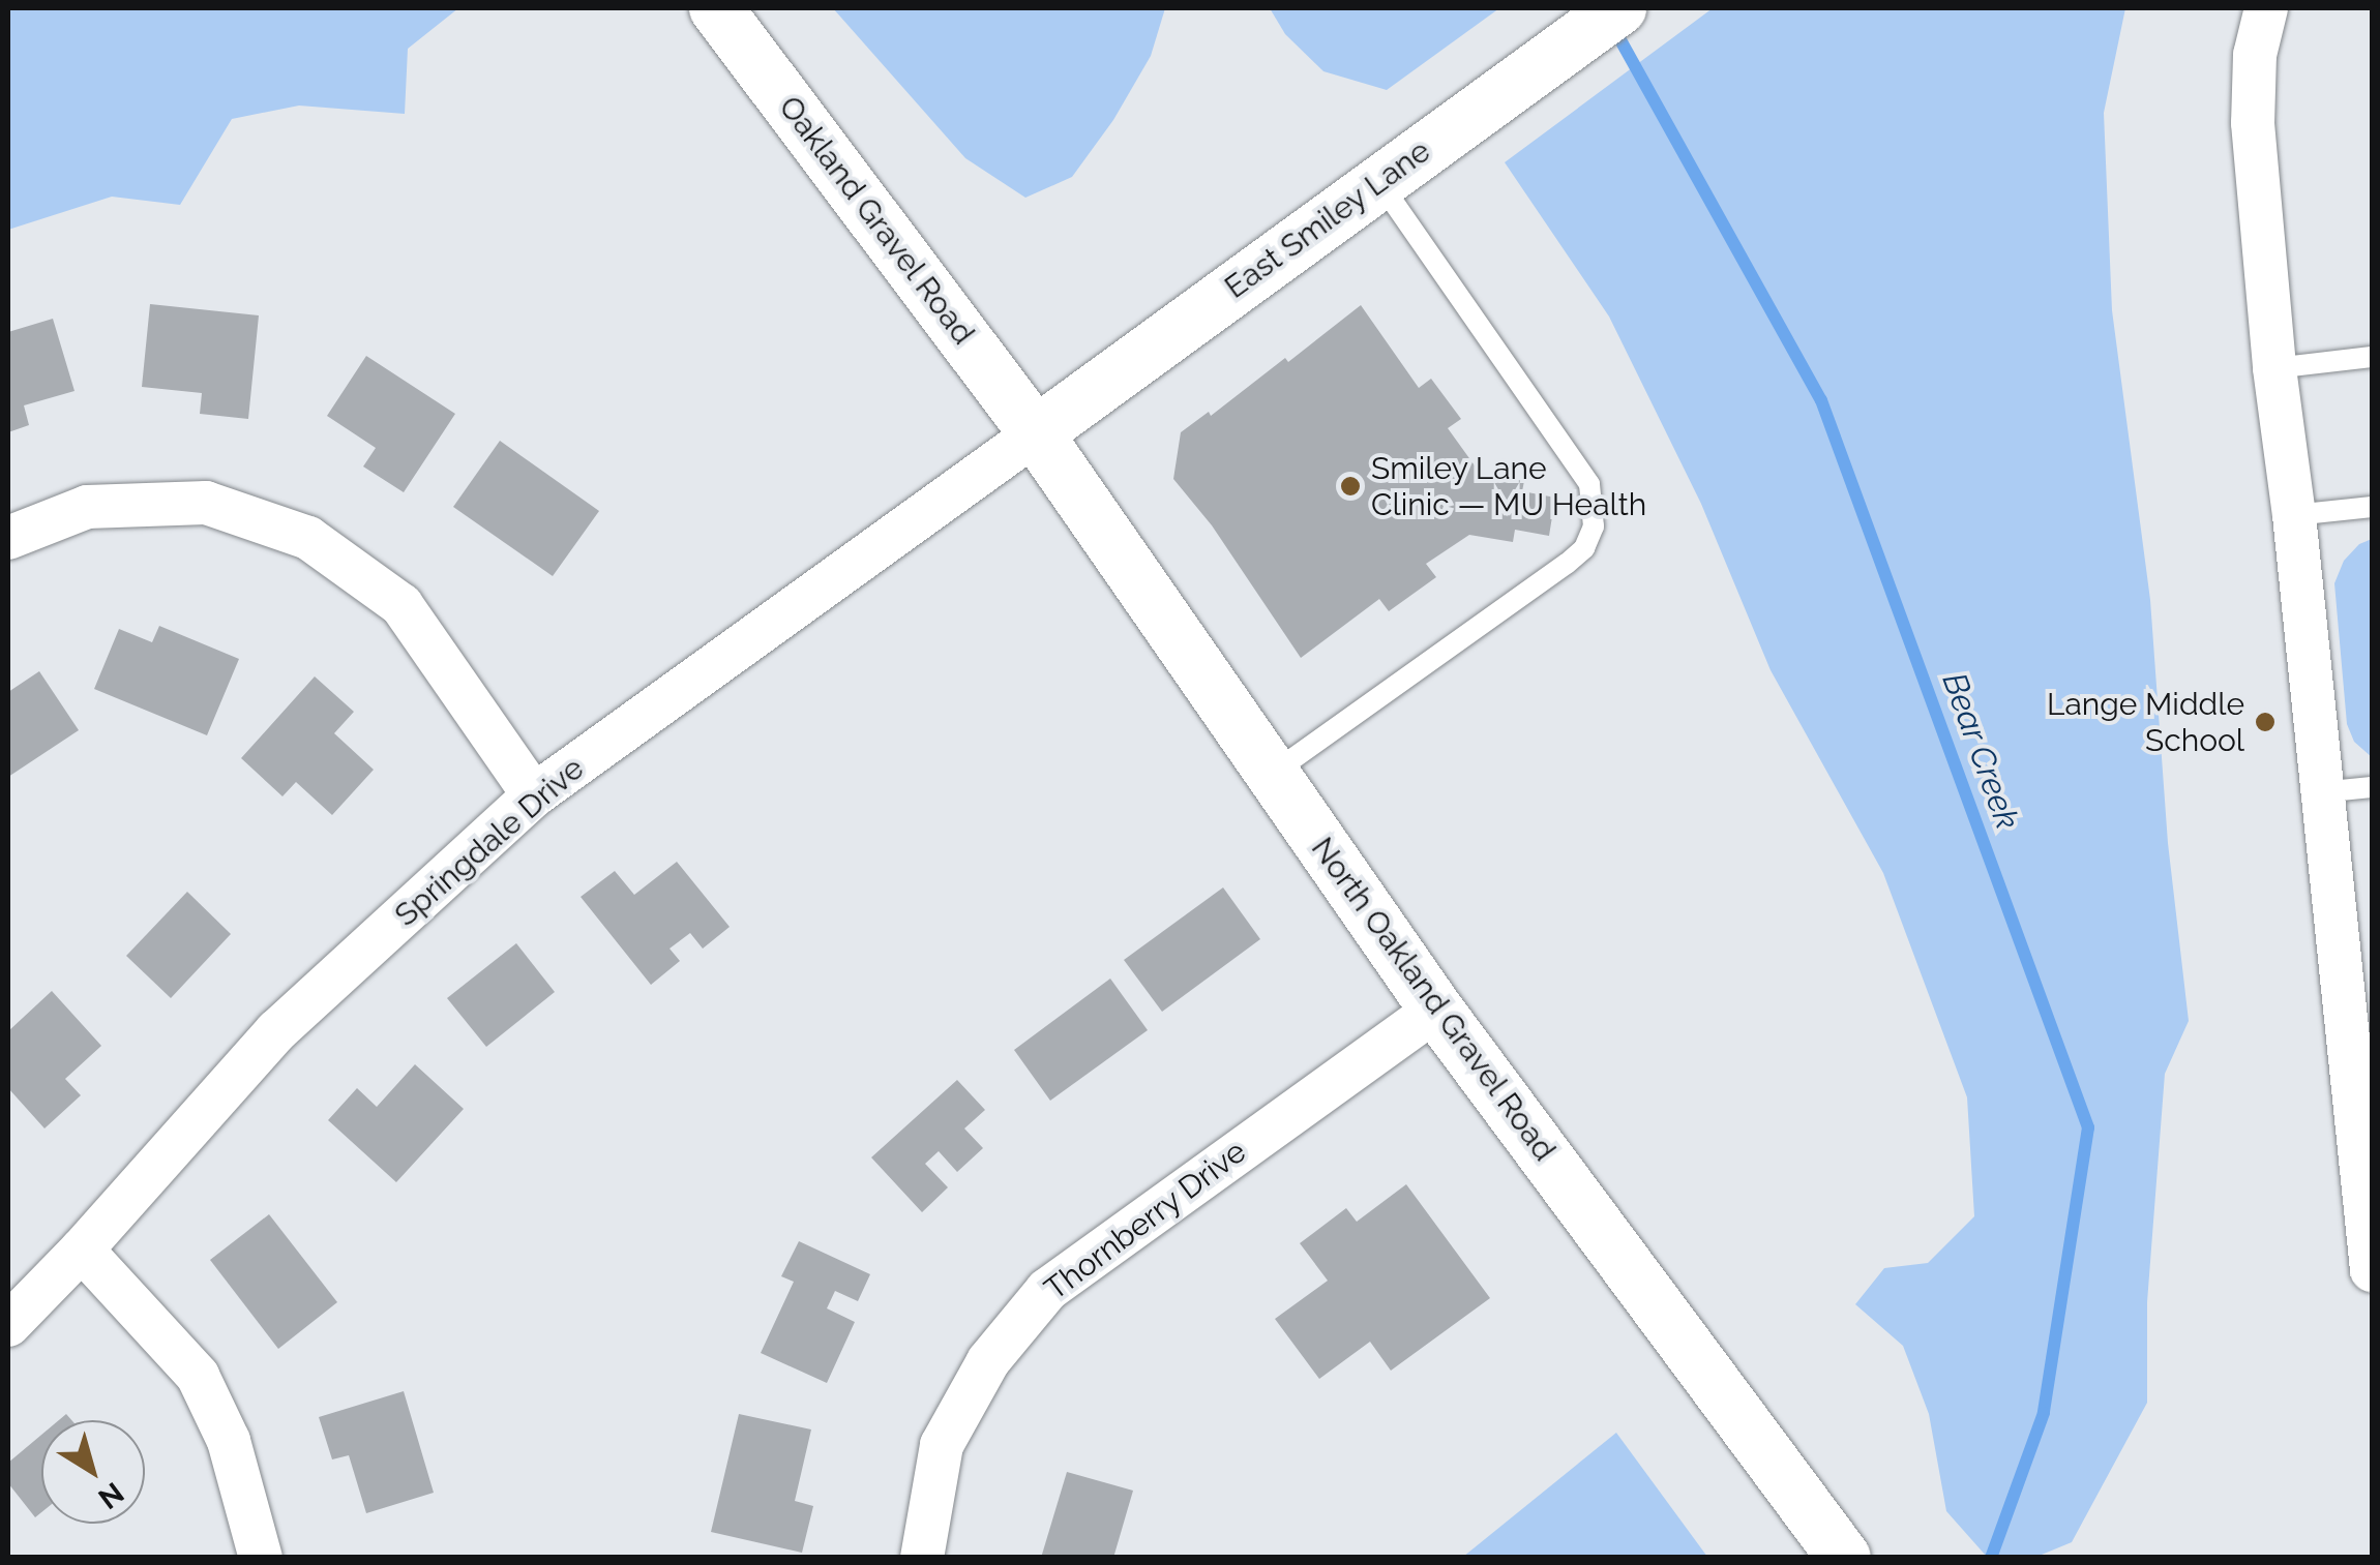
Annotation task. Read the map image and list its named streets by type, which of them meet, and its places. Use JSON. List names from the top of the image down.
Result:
{
  "streets": {
    "street": [
      "East Smiley Lane",
      "Oakland Gravel Road",
      "Springdale Drive",
      "North Oakland Gravel Road",
      "Thornberry Drive"
    ]
  },
  "crossings": [
    ["East Smiley Lane", "Oakland Gravel Road"],
    ["East Smiley Lane", "Springdale Drive"],
    ["East Smiley Lane", "North Oakland Gravel Road"],
    ["Oakland Gravel Road", "Springdale Drive"],
    ["Oakland Gravel Road", "North Oakland Gravel Road"],
    ["Springdale Drive", "North Oakland Gravel Road"],
    ["North Oakland Gravel Road", "Thornberry Drive"]
  ],
  "water": ["Bear Creek"],
  "places": ["Smiley Lane Clinic — MU Health", "Lange Middle School"],
  "north": "bottom right"
}
